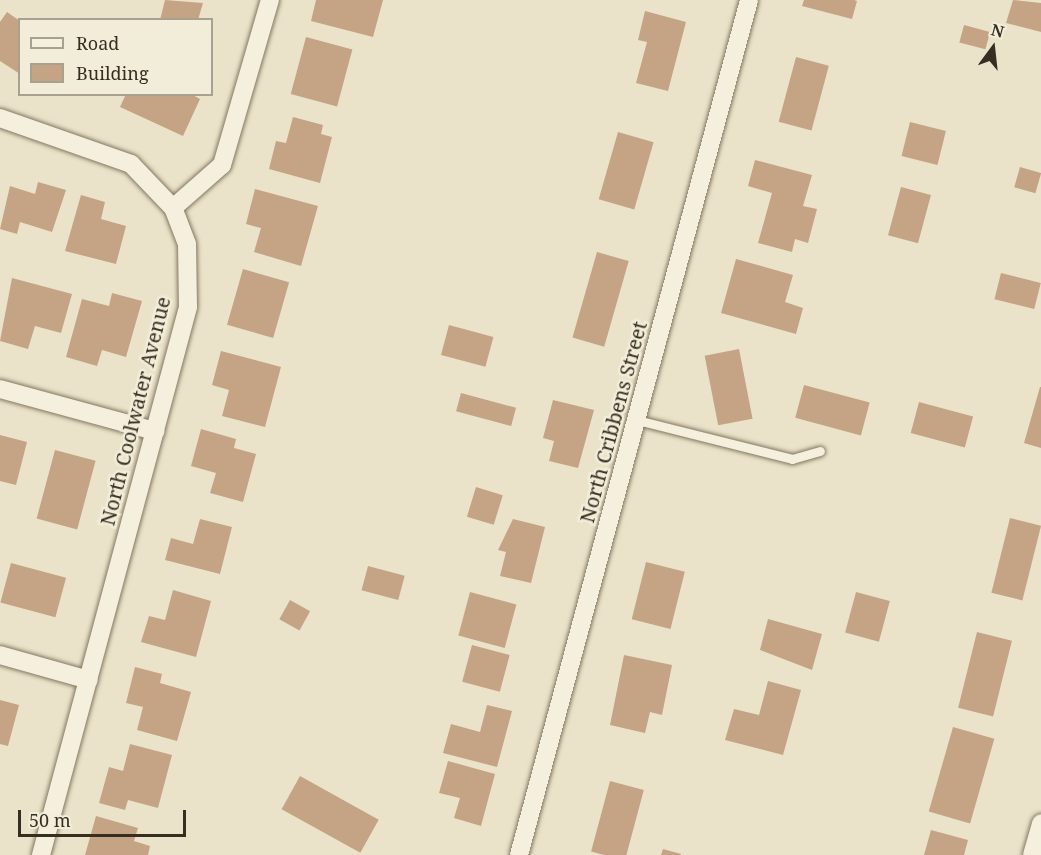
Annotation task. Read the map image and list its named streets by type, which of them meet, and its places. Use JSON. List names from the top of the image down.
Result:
{
  "streets": {
    "street": ["North Coolwater Avenue", "North Cribbens Street"]
  },
  "legend": ["Road", "Building"],
  "scale_bar": "50 m",
  "north": "top"
}
